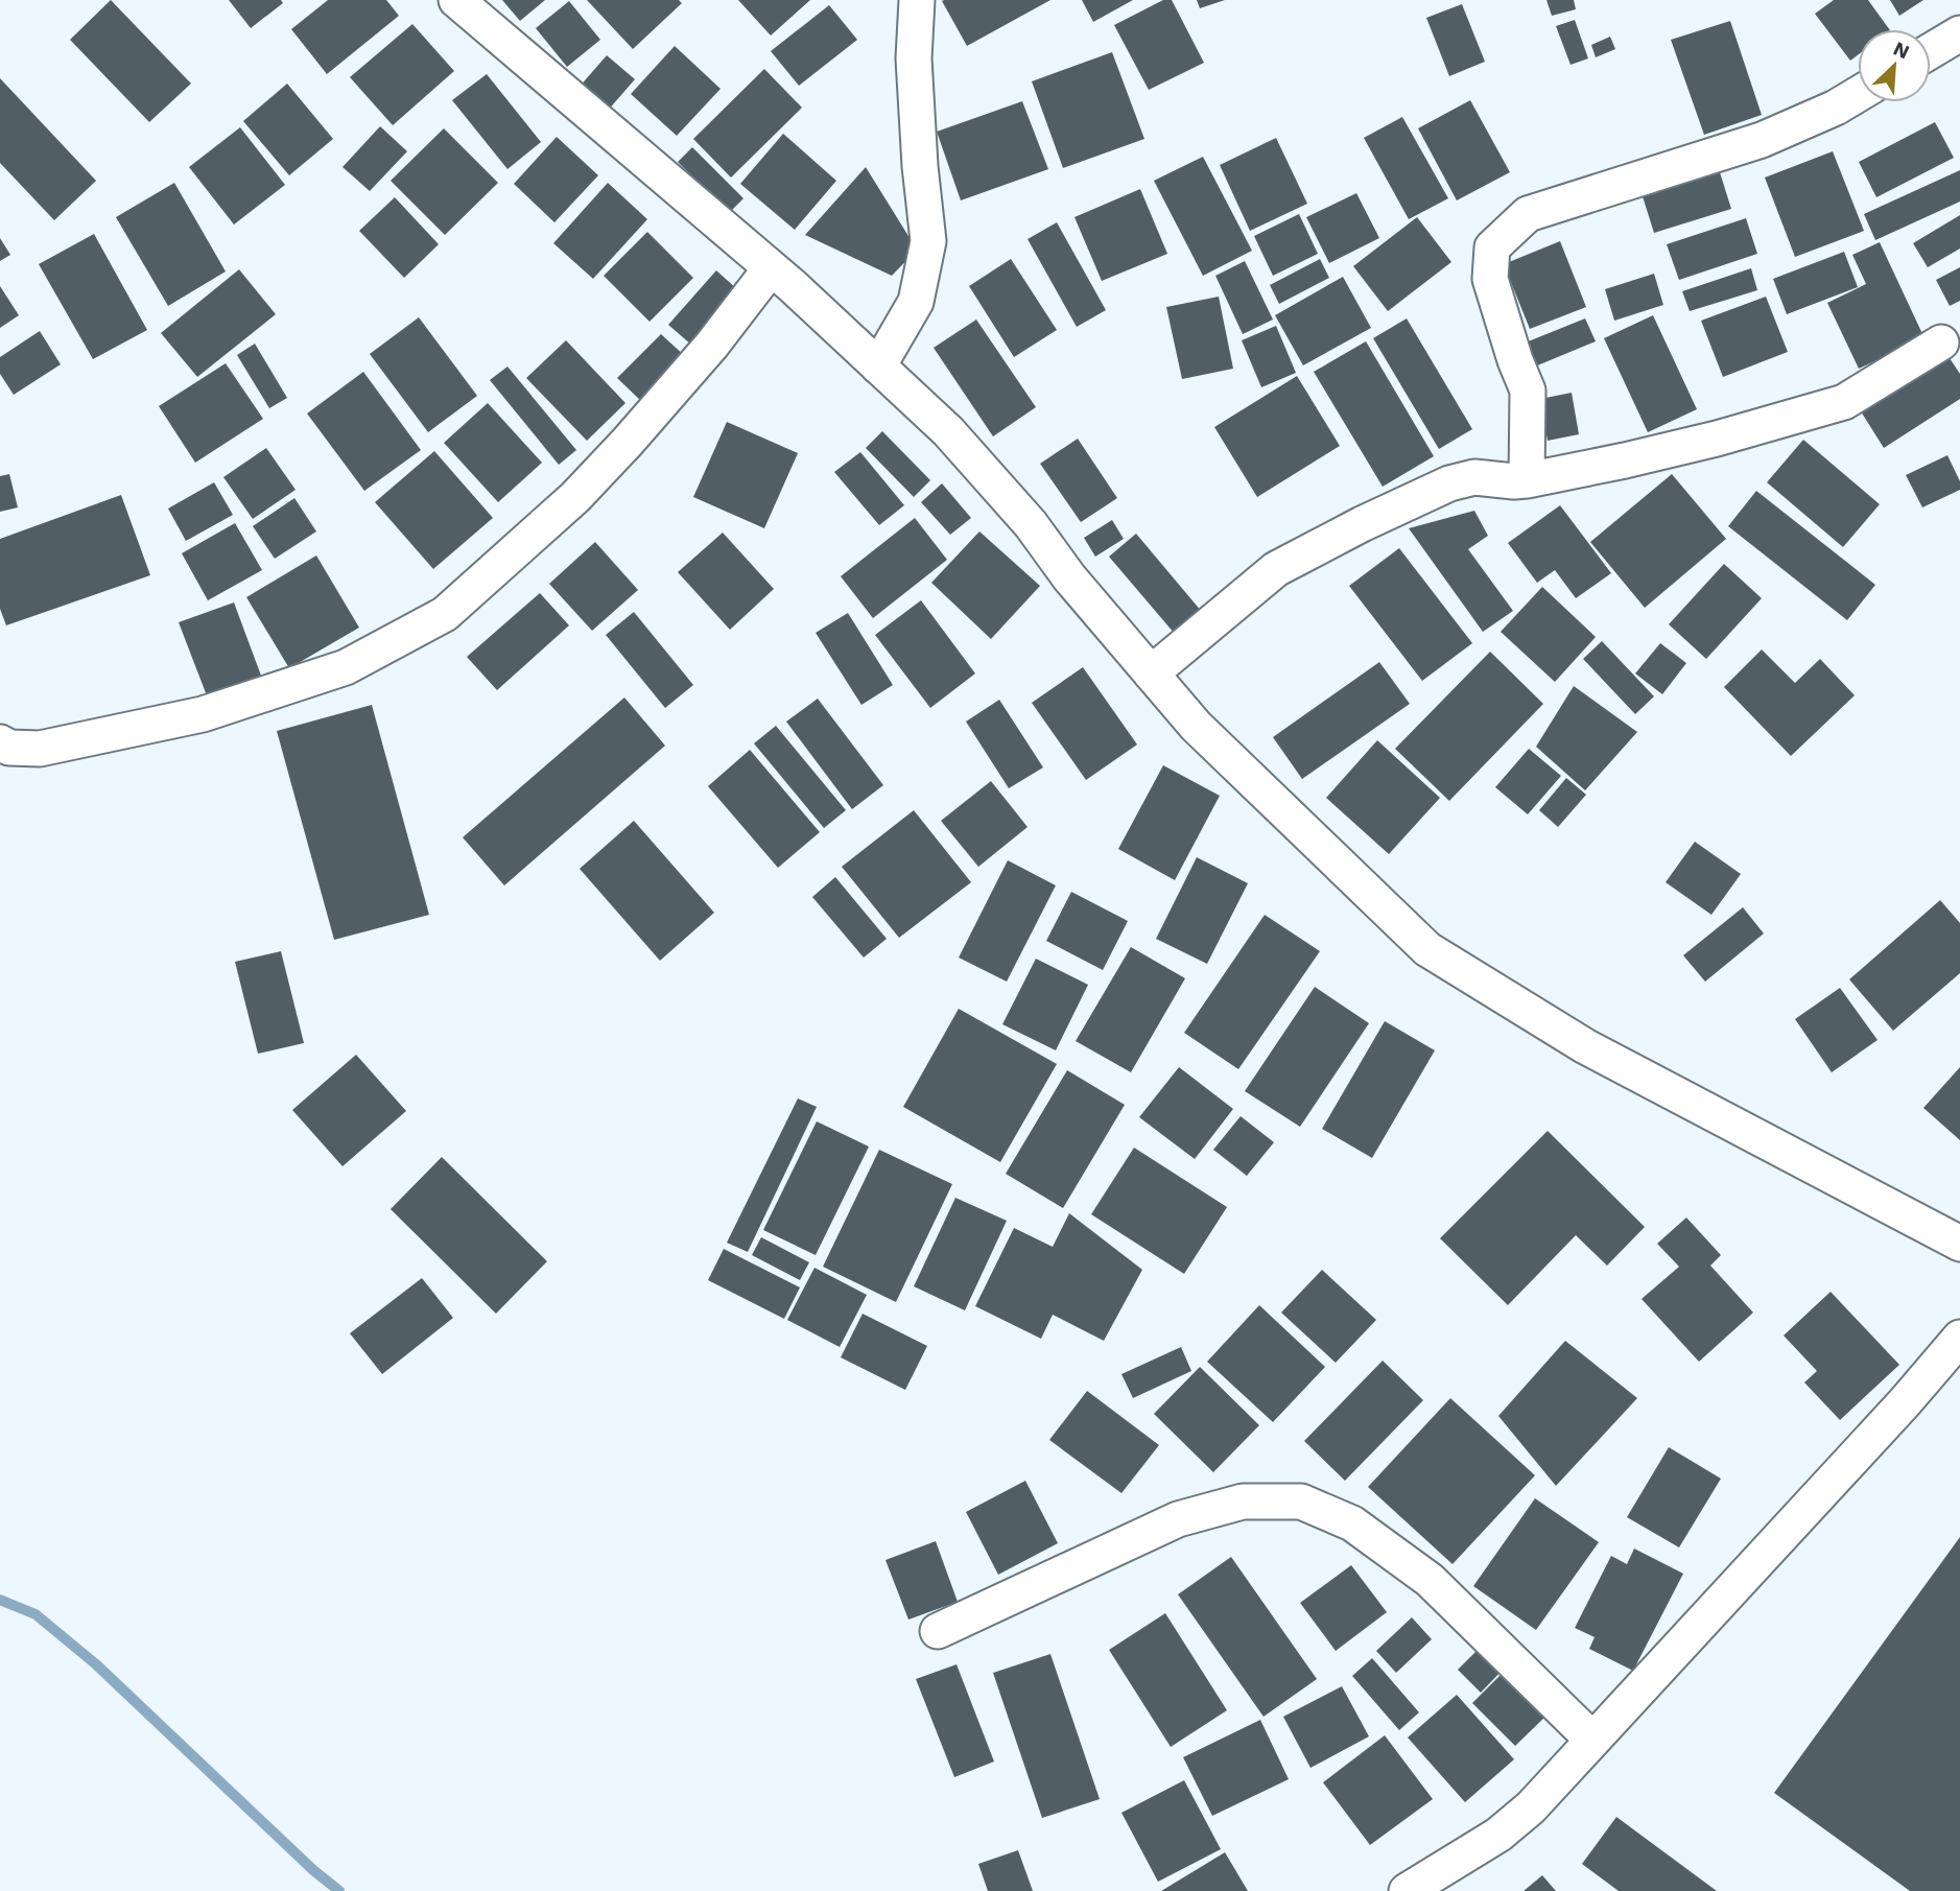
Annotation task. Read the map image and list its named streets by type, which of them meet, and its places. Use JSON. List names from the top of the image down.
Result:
{
  "north": "top right"
}
